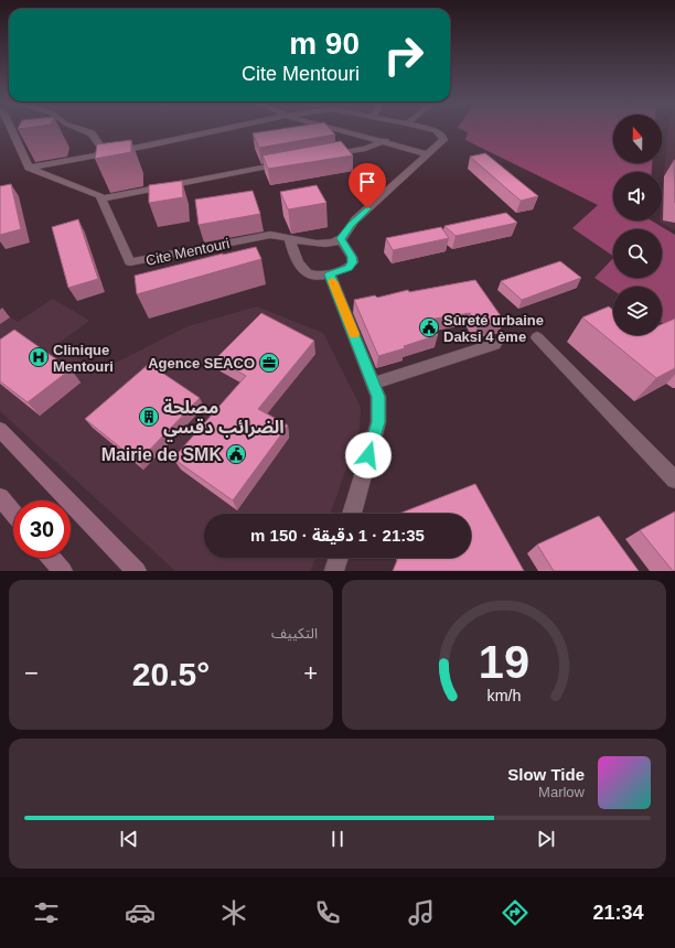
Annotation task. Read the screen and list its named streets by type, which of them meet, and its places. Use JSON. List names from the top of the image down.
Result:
{
  "streets": {
    "street": ["Cite Mentouri"]
  },
  "places": {
    "public building": ["Sûreté urbaine Daksi 4 ème", "Mairie de SMK"],
    "hospital": ["Clinique Mentouri"],
    "office": ["Agence SEACO"],
    "building": ["مصلحة الضرائب دقسي"]
  },
  "north": "top",
  "page": {
    "turn": ["90 m", "Cite Mentouri"],
    "limit": "30",
    "trip": "21:35 · 1 دقيقة · 150 m",
    "tile": "التكييف",
    "heat": ["−", "20.5°", "+"],
    "song": ["Slow Tide", "Marlow"],
    "tabs": "21:34",
    "gauge": ["19", "km/h"]
  }
}
